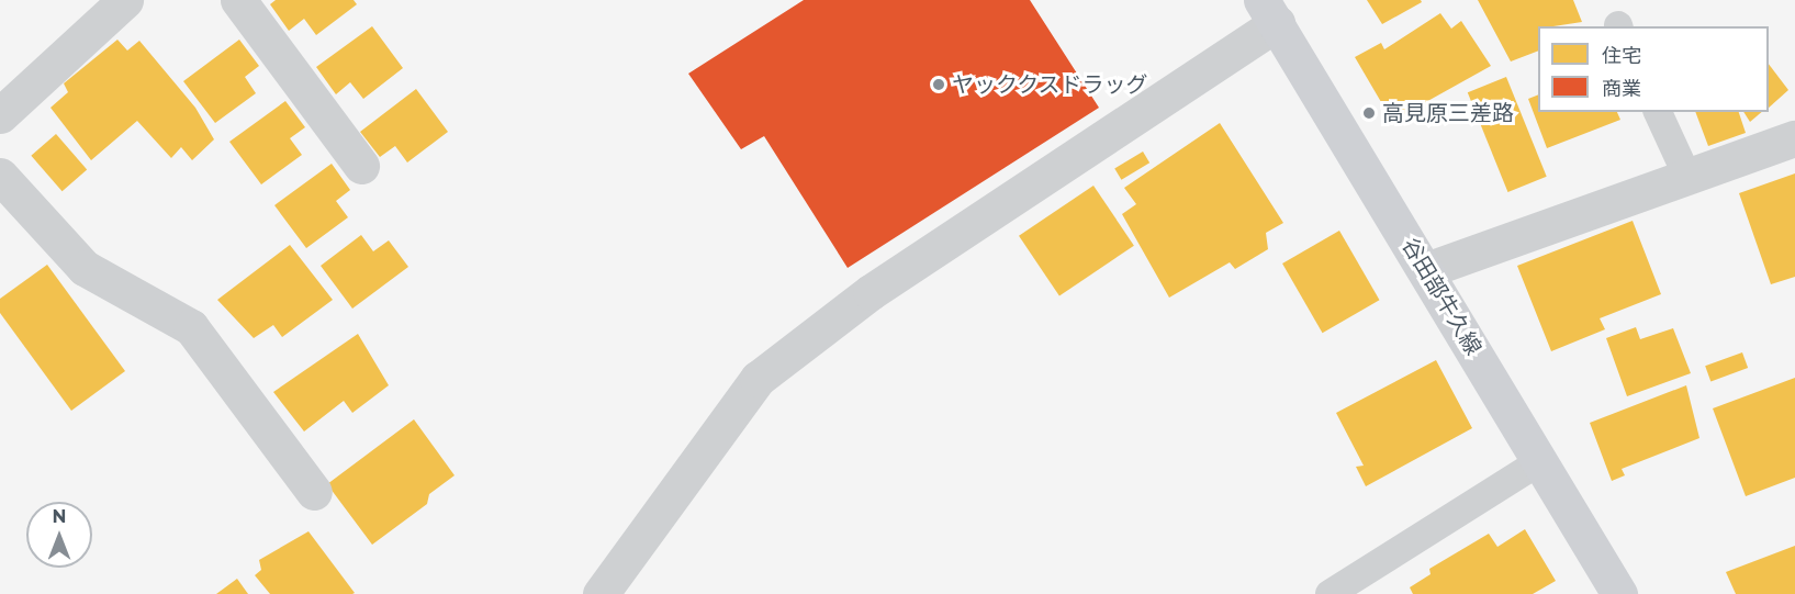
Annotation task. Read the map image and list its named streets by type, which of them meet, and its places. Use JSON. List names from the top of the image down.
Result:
{
  "streets": {
    "main road": ["谷田部牛久線"]
  },
  "places": ["ヤッククスドラッグ", "高見原三差路"],
  "legend": ["住宅", "商業"],
  "north": "top"
}
